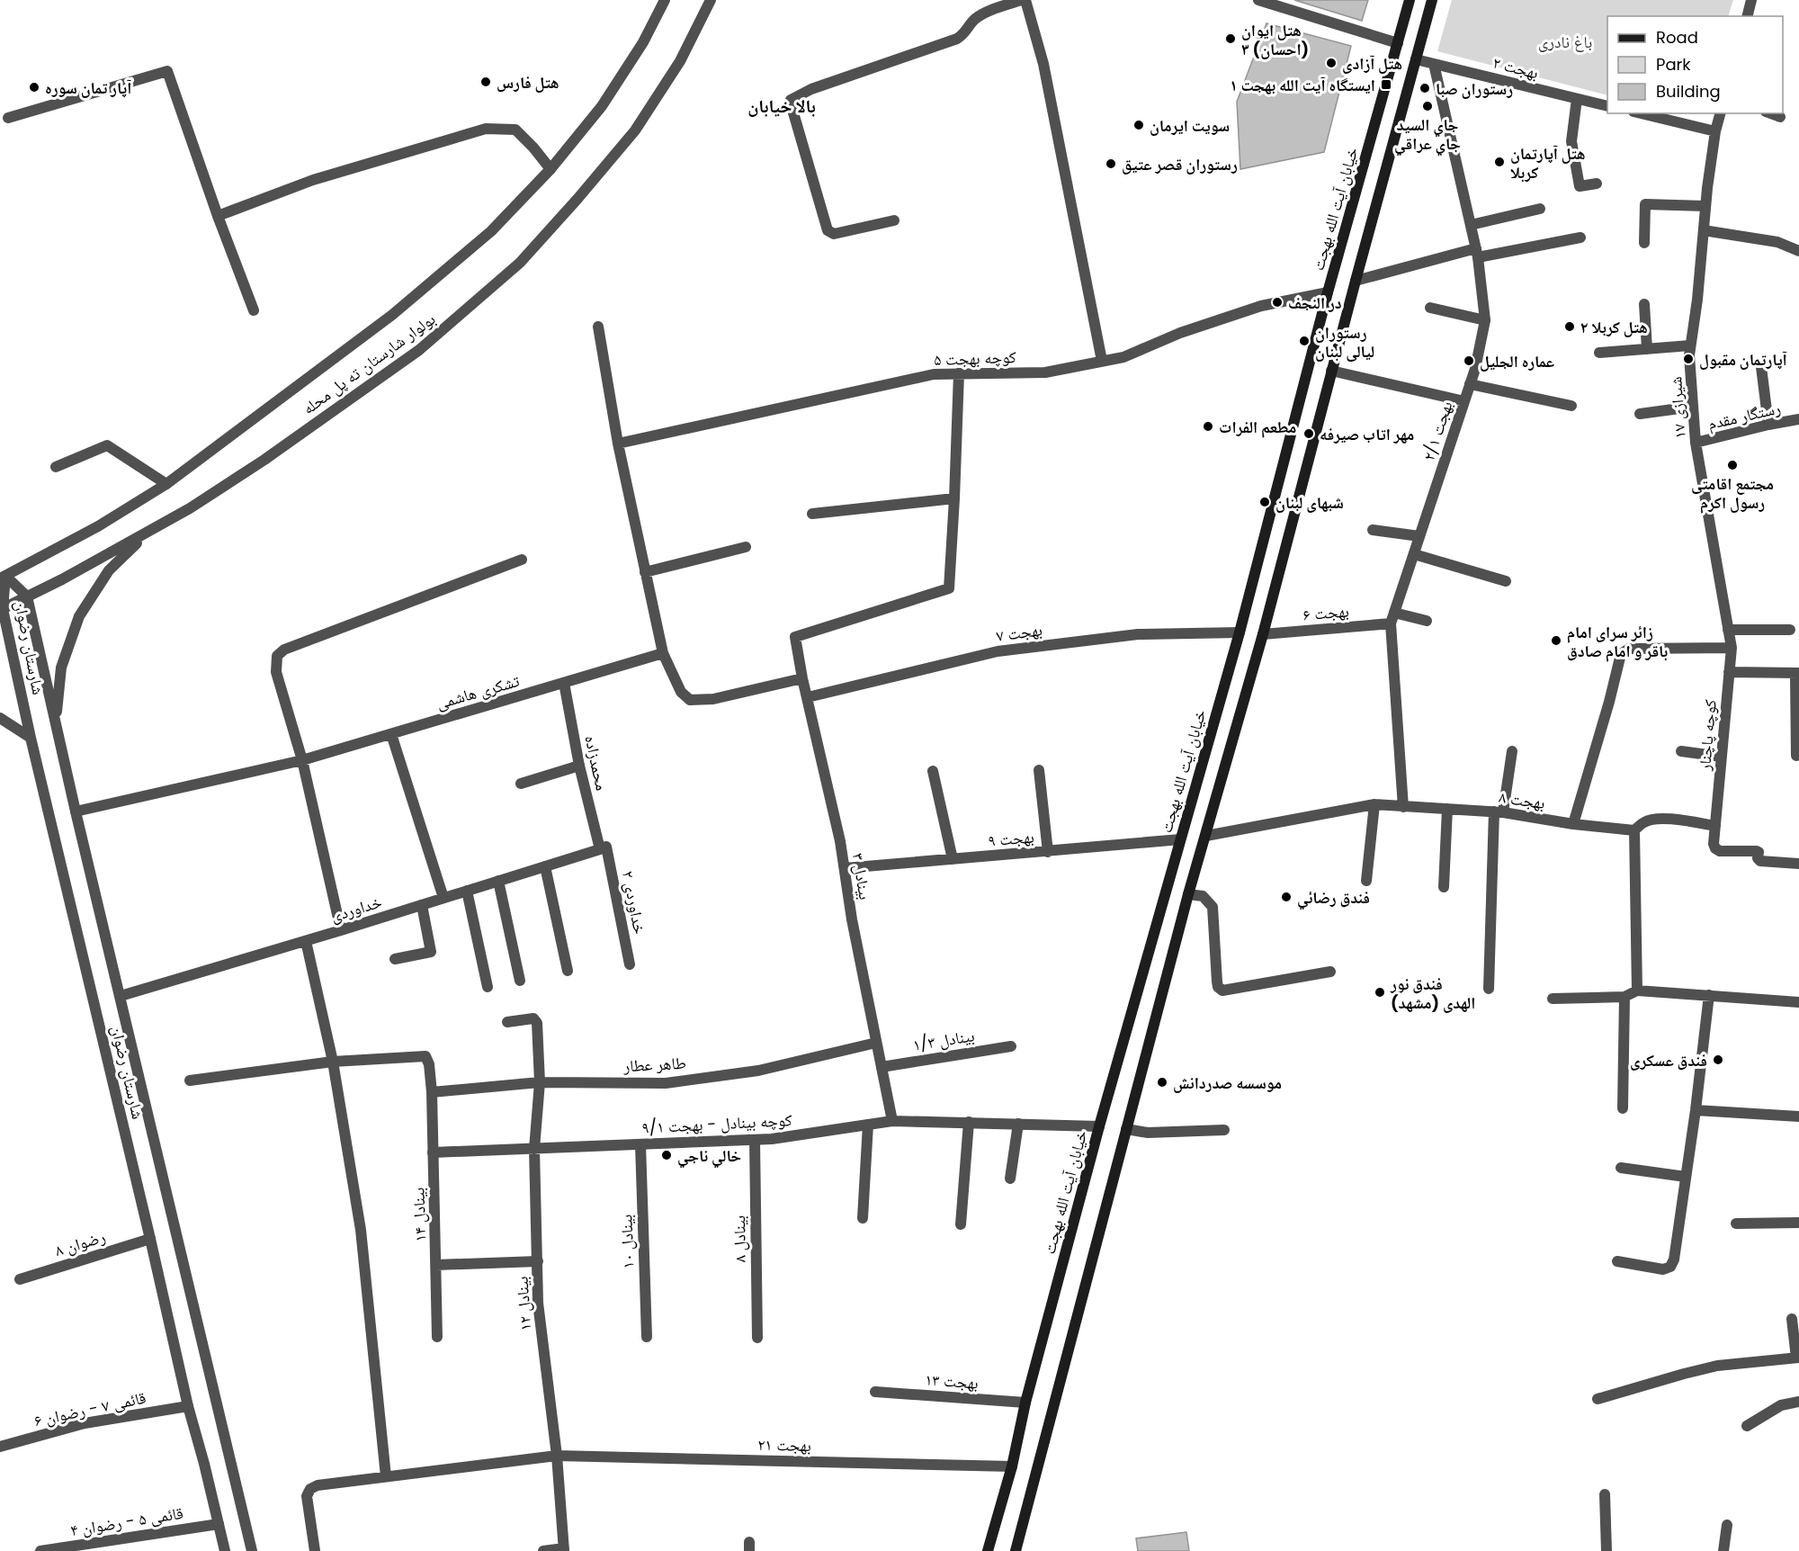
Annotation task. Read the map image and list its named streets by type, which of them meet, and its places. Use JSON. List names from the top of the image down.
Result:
{
  "streets": {
    "main road": ["خیابان آیت الله بهجت"],
    "street": [
      "بهجت ۲",
      "کوچه بهجت ۵",
      "بولوار شارستان ته پل محله",
      "شیرازی ۱۷",
      "رستگار مقدم",
      "بهجت ۲/۱",
      "بهجت ۶",
      "بهجت ۷",
      "شارستان رضوان",
      "تشکری هاشمی",
      "کوچه پاچنار",
      "محمدزاده",
      "بهجت ۸",
      "بهجت ۹",
      "بینادل ۳",
      "خداوردی ۲",
      "خداوردی",
      "بینادل ۱/۳",
      "طاهر عطار",
      "کوچه بینادل - بهجت ۹/۱",
      "بینادل ۱۴",
      "بینادل ۸",
      "بینادل ۱۰",
      "رضوان ۸",
      "بینادل ۱۲",
      "بهجت ۱۳",
      "قائمی ۷ - رضوان ۶",
      "بهجت ۲۱",
      "قائمی ۵ - رضوان ۴"
    ]
  },
  "crossings": [
    ["بهجت ۲", "بهجت ۲/۱"],
    ["خیابان آیت الله بهجت", "کوچه بهجت ۵"],
    ["خیابان آیت الله بهجت", "بهجت ۷"],
    ["خیابان آیت الله بهجت", "بهجت ۹"],
    ["خیابان آیت الله بهجت", "کوچه بینادل - بهجت ۹/۱"],
    ["خیابان آیت الله بهجت", "بهجت ۱۳"],
    ["خیابان آیت الله بهجت", "بهجت ۲۱"],
    ["بولوار شارستان ته پل محله", "شارستان رضوان"],
    ["شیرازی ۱۷", "رستگار مقدم"],
    ["شیرازی ۱۷", "کوچه پاچنار"],
    ["بهجت ۲/۱", "بهجت ۶"],
    ["بهجت ۲/۱", "بهجت ۸"],
    ["بهجت ۷", "بینادل ۳"],
    ["شارستان رضوان", "تشکری هاشمی"],
    ["شارستان رضوان", "خداوردی"],
    ["شارستان رضوان", "رضوان ۸"],
    ["شارستان رضوان", "قائمی ۷ - رضوان ۶"],
    ["شارستان رضوان", "قائمی ۵ - رضوان ۴"],
    ["تشکری هاشمی", "محمدزاده"],
    ["محمدزاده", "خداوردی ۲"],
    ["محمدزاده", "خداوردی"],
    ["بهجت ۹", "بینادل ۳"],
    ["بینادل ۳", "بینادل ۱/۳"],
    ["بینادل ۳", "طاهر عطار"],
    ["بینادل ۳", "کوچه بینادل - بهجت ۹/۱"],
    ["خداوردی ۲", "خداوردی"],
    ["طاهر عطار", "بینادل ۱۴"],
    ["طاهر عطار", "بینادل ۱۲"],
    ["کوچه بینادل - بهجت ۹/۱", "بینادل ۱۴"],
    ["کوچه بینادل - بهجت ۹/۱", "بینادل ۸"],
    ["کوچه بینادل - بهجت ۹/۱", "بینادل ۱۰"],
    ["کوچه بینادل - بهجت ۹/۱", "بینادل ۱۲"],
    ["بینادل ۱۲", "بهجت ۲۱"]
  ],
  "districts": ["بالا خیابان"],
  "parks": ["باغ نادری"],
  "places": {
    "other": [
      "هتل ایوان ۳ (احسان)",
      "هتل آزادی",
      "هتل فارس",
      "آپار تمان سوره",
      "رستوران صبا",
      "جاي السيد جاي عراقي",
      "سویت ایرمان",
      "هتل آپارتمان کربلا",
      "رستوران قصر عتیق",
      "در النجف",
      "هتل کربلا ۲",
      "رستوران لیالی لبنان",
      "آپارتمان مقبول",
      "عماره الجلیل",
      "مطعم الفرات",
      "مهر اتاب صيرفه",
      "مجتمع اقامتی رسول اکرم",
      "شبهای لبنان",
      "زائر سرای امام باقر و امام صادق",
      "فندق رضائي",
      "فندق نور الهدى (مشهد)",
      "فندق عسکری",
      "موسسه صدردانش",
      "خالي ناجي"
    ],
    "transit": ["ایستگاه آیت الله بهجت ۱"]
  },
  "legend": ["Road", "Park", "Building"]
}
